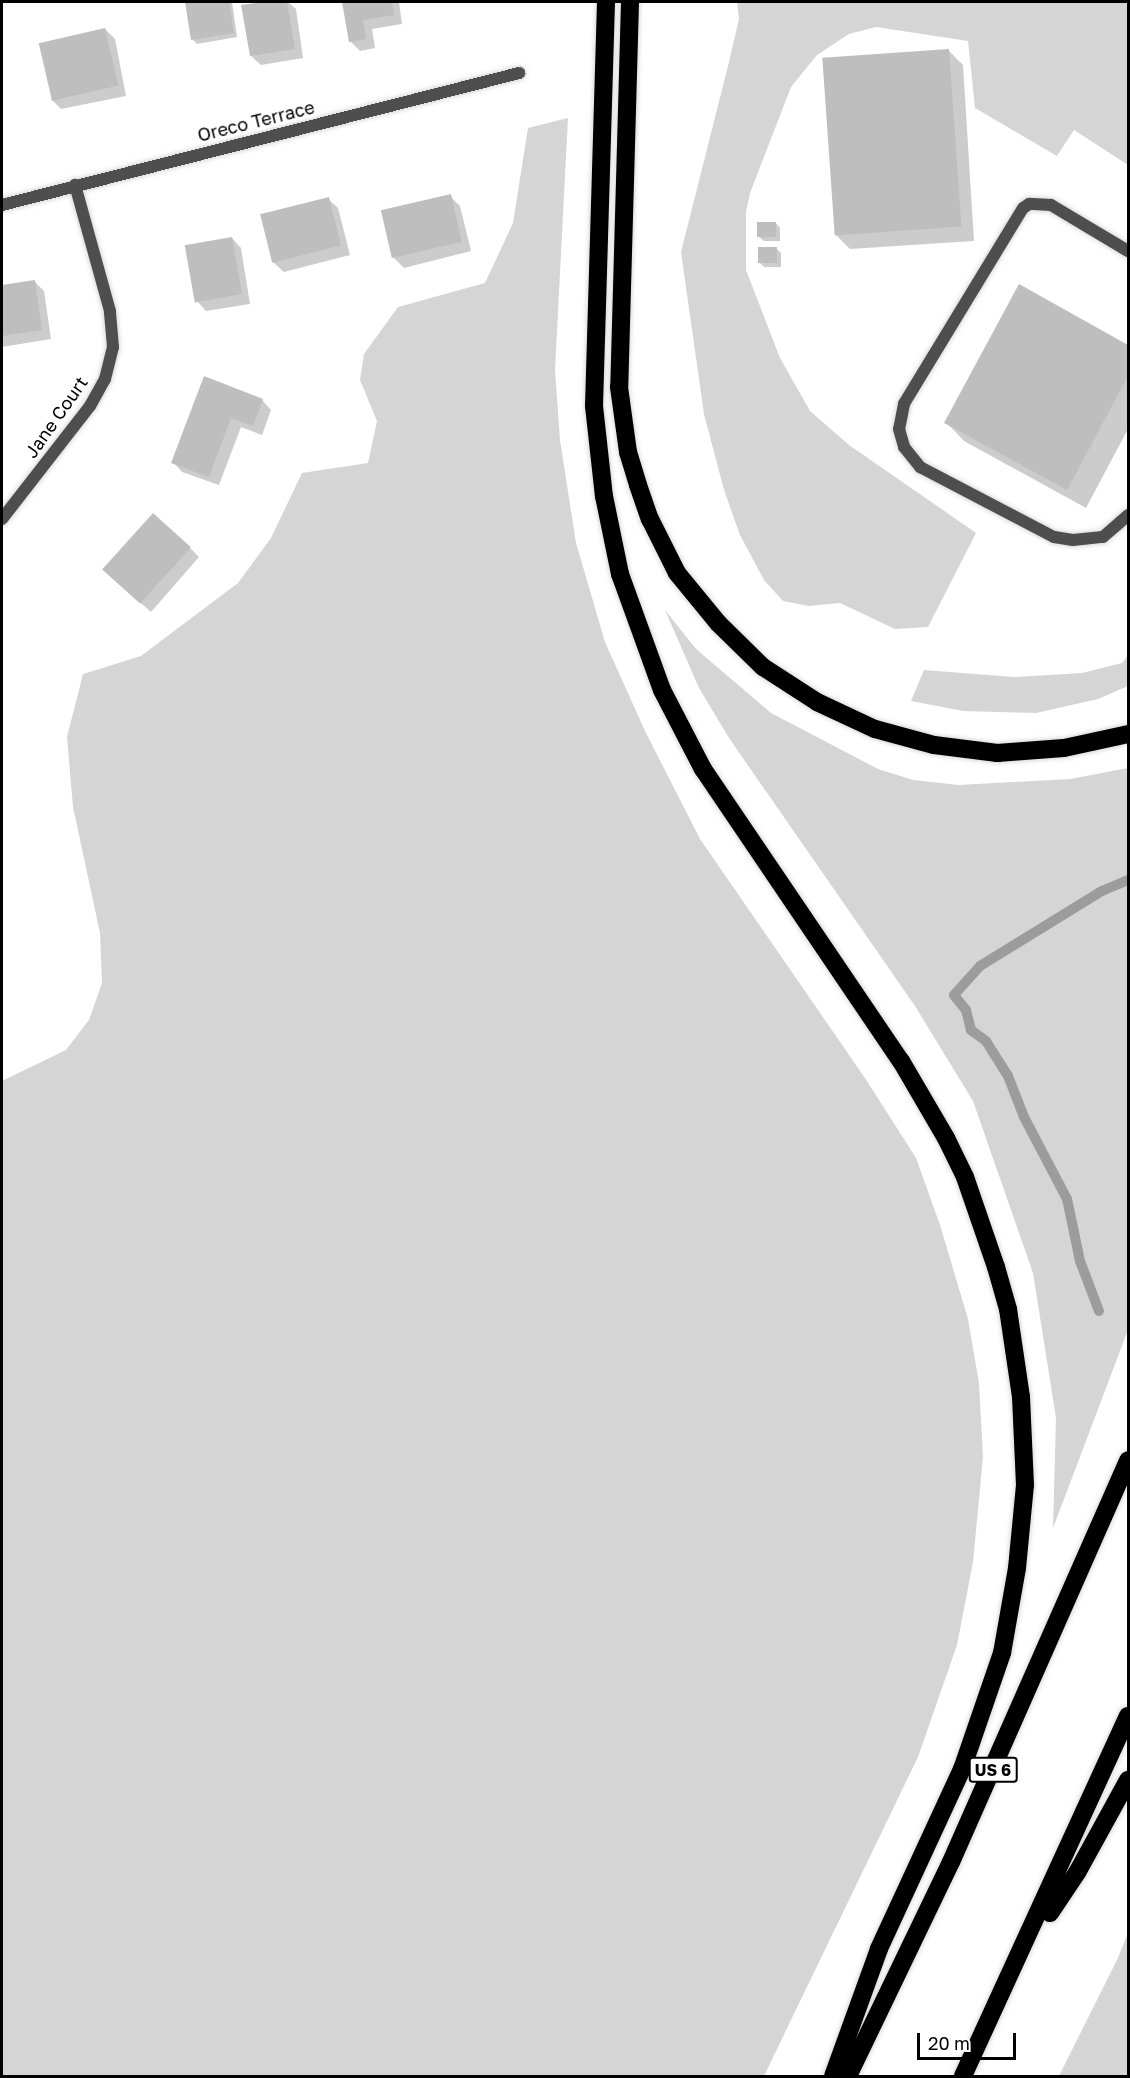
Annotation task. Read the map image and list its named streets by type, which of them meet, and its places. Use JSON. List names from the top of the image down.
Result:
{
  "streets": {
    "highway": ["US 6"],
    "street": ["Oreco Terrace", "Jane Court"]
  },
  "crossings": [
    ["Oreco Terrace", "Jane Court"]
  ],
  "scale_bar": "20 m"
}
